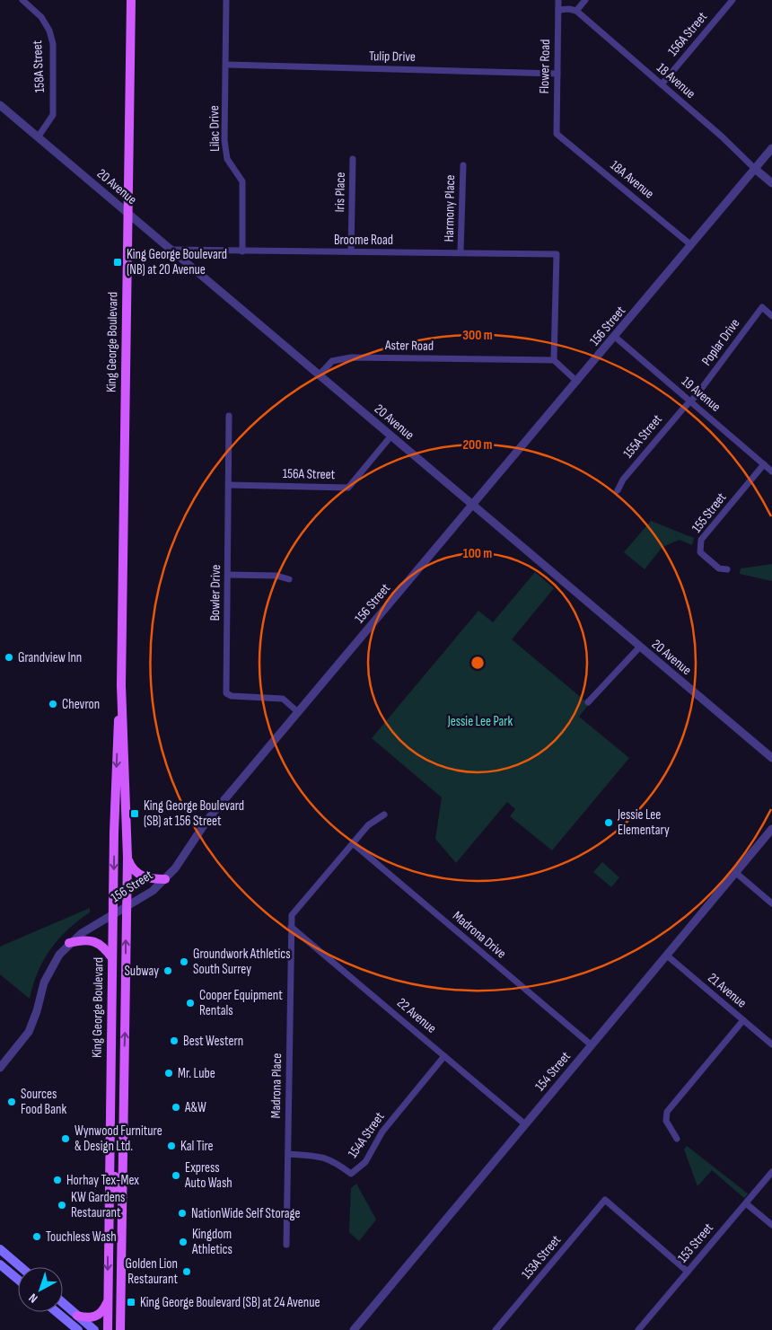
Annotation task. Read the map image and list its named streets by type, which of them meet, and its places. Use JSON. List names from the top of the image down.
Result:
{
  "streets": {
    "main road": ["King George Boulevard"],
    "street": [
      "156A Street",
      "Tulip Drive",
      "158A Street",
      "Flower Road",
      "18 Avenue",
      "Lilac Drive",
      "18A Avenue",
      "20 Avenue",
      "Iris Place",
      "Harmony Place",
      "Broome Road",
      "156 Street",
      "Poplar Drive",
      "Aster Road",
      "19 Avenue",
      "155A Street",
      "155 Street",
      "Bowler Drive",
      "Madrona Drive",
      "21 Avenue",
      "22 Avenue",
      "154 Street",
      "Madrona Place",
      "154A Street",
      "153 Street",
      "153A Street"
    ]
  },
  "crossings": [
    ["156A Street", "18 Avenue"],
    ["156A Street", "20 Avenue"],
    ["156A Street", "Bowler Drive"],
    ["Tulip Drive", "Flower Road"],
    ["Tulip Drive", "Lilac Drive"],
    ["158A Street", "20 Avenue"],
    ["Flower Road", "18A Avenue"],
    ["18 Avenue", "156 Street"],
    ["Lilac Drive", "Broome Road"],
    ["18A Avenue", "156 Street"],
    ["20 Avenue", "Broome Road"],
    ["20 Avenue", "156 Street"],
    ["20 Avenue", "King George Boulevard"],
    ["20 Avenue", "Aster Road"],
    ["Iris Place", "Broome Road"],
    ["Harmony Place", "Broome Road"],
    ["Broome Road", "Aster Road"],
    ["156 Street", "King George Boulevard"],
    ["156 Street", "19 Avenue"],
    ["156 Street", "Bowler Drive"],
    ["Poplar Drive", "19 Avenue"],
    ["Poplar Drive", "155A Street"],
    ["19 Avenue", "155A Street"],
    ["19 Avenue", "155 Street"],
    ["Madrona Drive", "154 Street"],
    ["21 Avenue", "154 Street"],
    ["22 Avenue", "154 Street"],
    ["22 Avenue", "Madrona Place"],
    ["22 Avenue", "154A Street"],
    ["Madrona Place", "154A Street"],
    ["153 Street", "153A Street"]
  ],
  "parks": ["Jessie Lee Park"],
  "places": {
    "transit": ["King George Boulevard (NB) at 20 Avenue", "King George Boulevard (SB) at 156 Street", "King George Boulevard (SB) at 24 Avenue"],
    "other": [
      "Grandview Inn",
      "Chevron",
      "Jessie Lee Elementary",
      "Groundwork Athletics South Surrey",
      "Subway",
      "Cooper Equipment Rentals",
      "Best Western",
      "Mr. Lube",
      "Sources Food Bank",
      "A&W",
      "Wynwood Furniture & Design Ltd.",
      "Kal Tire",
      "Express Auto Wash",
      "Horhay Tex-Mex",
      "KW Gardens Restaurant",
      "NationWide Self Storage",
      "Touchless Wash",
      "Kingdom Athletics",
      "Golden Lion Restaurant"
    ]
  },
  "north": "bottom left",
  "rings": ["300 m", "200 m", "100 m"]
}
